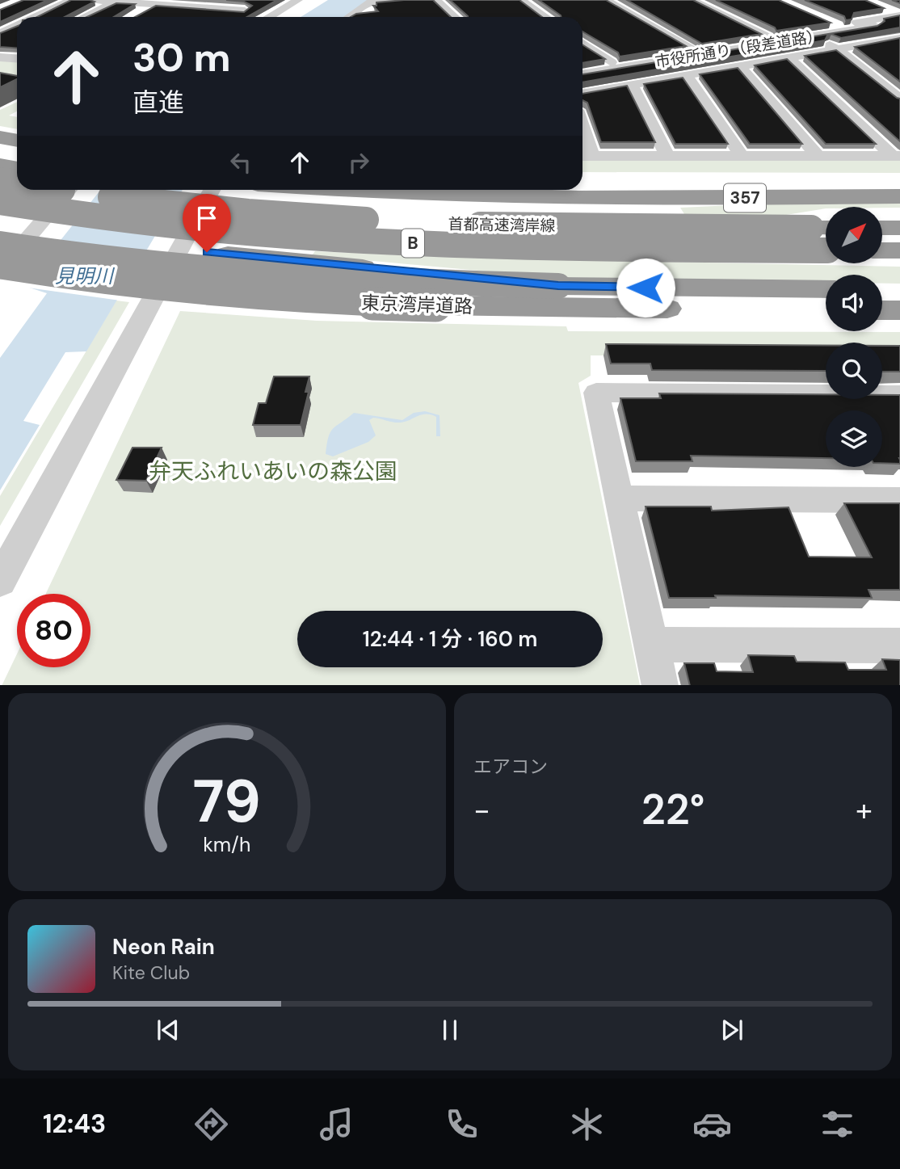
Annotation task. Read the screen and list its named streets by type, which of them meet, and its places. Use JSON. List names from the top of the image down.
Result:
{
  "streets": {
    "highway": [
      "357",
      "首都高速湾岸線",
      "B",
      "東京湾岸道路"
    ],
    "street": ["市役所通り（段差道路）"]
  },
  "water": ["見明川"],
  "parks": ["弁天ふれいあいの森公園"],
  "north": "top right",
  "page": {
    "turn": ["30 m", "直進"],
    "limit": "80",
    "trip": "12:44 · 1 分 · 160 m",
    "tile": "エアコン",
    "heat": ["−", "22°", "+"],
    "song": ["Neon Rain", "Kite Club"],
    "tabs": "12:43",
    "gauge": ["79", "km/h"]
  }
}
